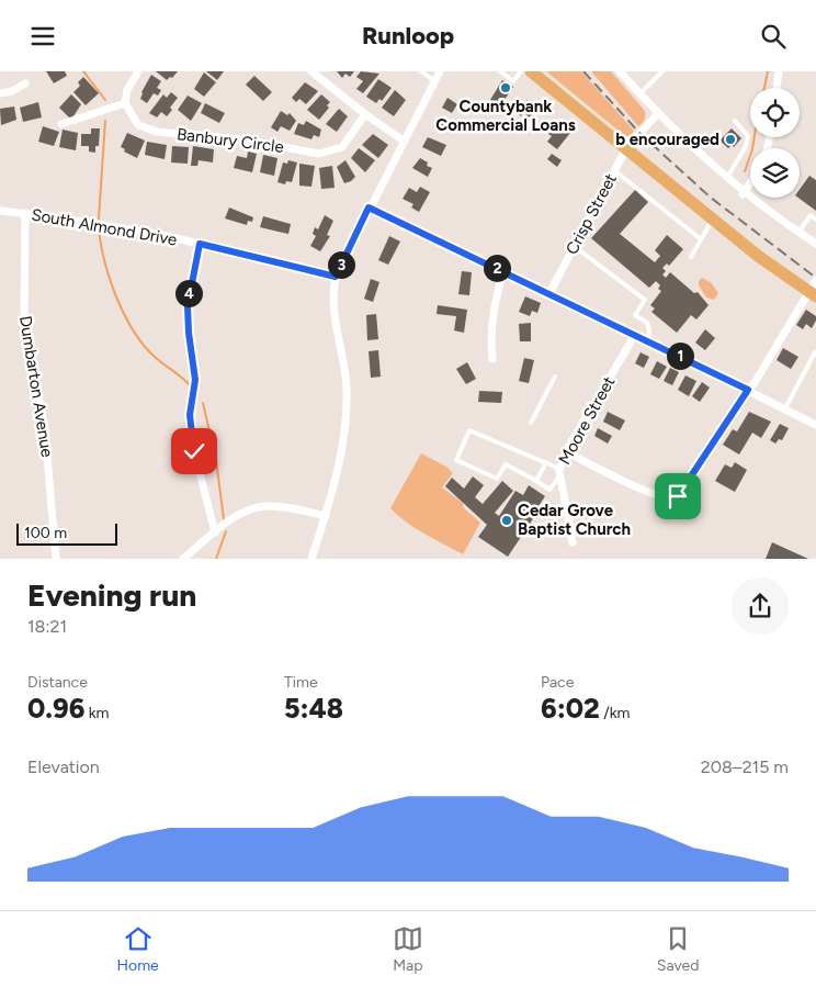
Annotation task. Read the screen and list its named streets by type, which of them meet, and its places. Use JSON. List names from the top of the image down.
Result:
{
  "streets": {
    "street": [
      "Banbury Circle",
      "Crisp Street",
      "South Almond Drive",
      "Dumbarton Avenue",
      "Moore Street"
    ]
  },
  "crossings": [
    ["South Almond Drive", "Dumbarton Avenue"]
  ],
  "places": ["Countybank Commercial Loans", "b encouraged", "Cedar Grove Baptist Church"],
  "scale_bar": "100 m",
  "page": {
    "header": "Runloop",
    "pins": [
      "3",
      "2",
      "4",
      "1"
    ],
    "scale": "100 m",
    "heading": ["Evening run", "18:21"],
    "stats": [
      ["Distance", "0.96 km"],
      ["Time", "5:48"],
      ["Pace", "6:02 /km"]
    ],
    "chart": ["Elevation", "208–215 m"],
    "tabs": ["Home", "Map", "Saved"]
  }
}
